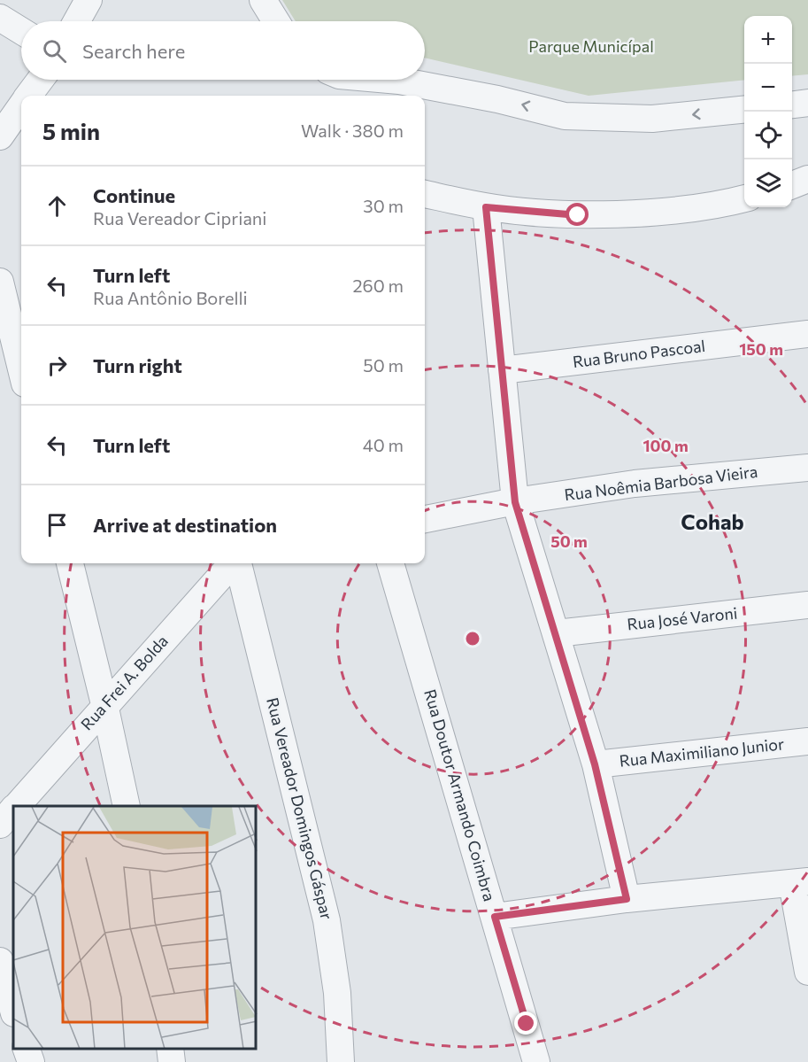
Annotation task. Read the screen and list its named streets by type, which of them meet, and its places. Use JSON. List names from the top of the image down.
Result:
{
  "streets": {
    "street": [
      "Rua Bruno Pascoal",
      "Rua Noêmia Barbosa Vieira",
      "Rua José Varoni",
      "Rua Frei A. Bolda",
      "Rua Maximiliano Junior",
      "Rua Doutor Armando Coimbra",
      "Rua Vereador Domingos Gáspar"
    ]
  },
  "districts": ["Cohab"],
  "parks": ["Parque Municípal"],
  "page": {
    "map_buttons": ["+", "−"],
    "search": "Search here",
    "heading": ["5 min", "Walk · 380 m"],
    "list": [
      ["Continue", "Rua Vereador Cipriani", "30 m"],
      ["Turn left", "Rua Antônio Borelli", "260 m"],
      ["Turn right", "50 m"],
      ["Turn left", "40 m"],
      "Arrive at destination"
    ]
  },
  "rings": ["150 m", "100 m", "50 m"]
}
